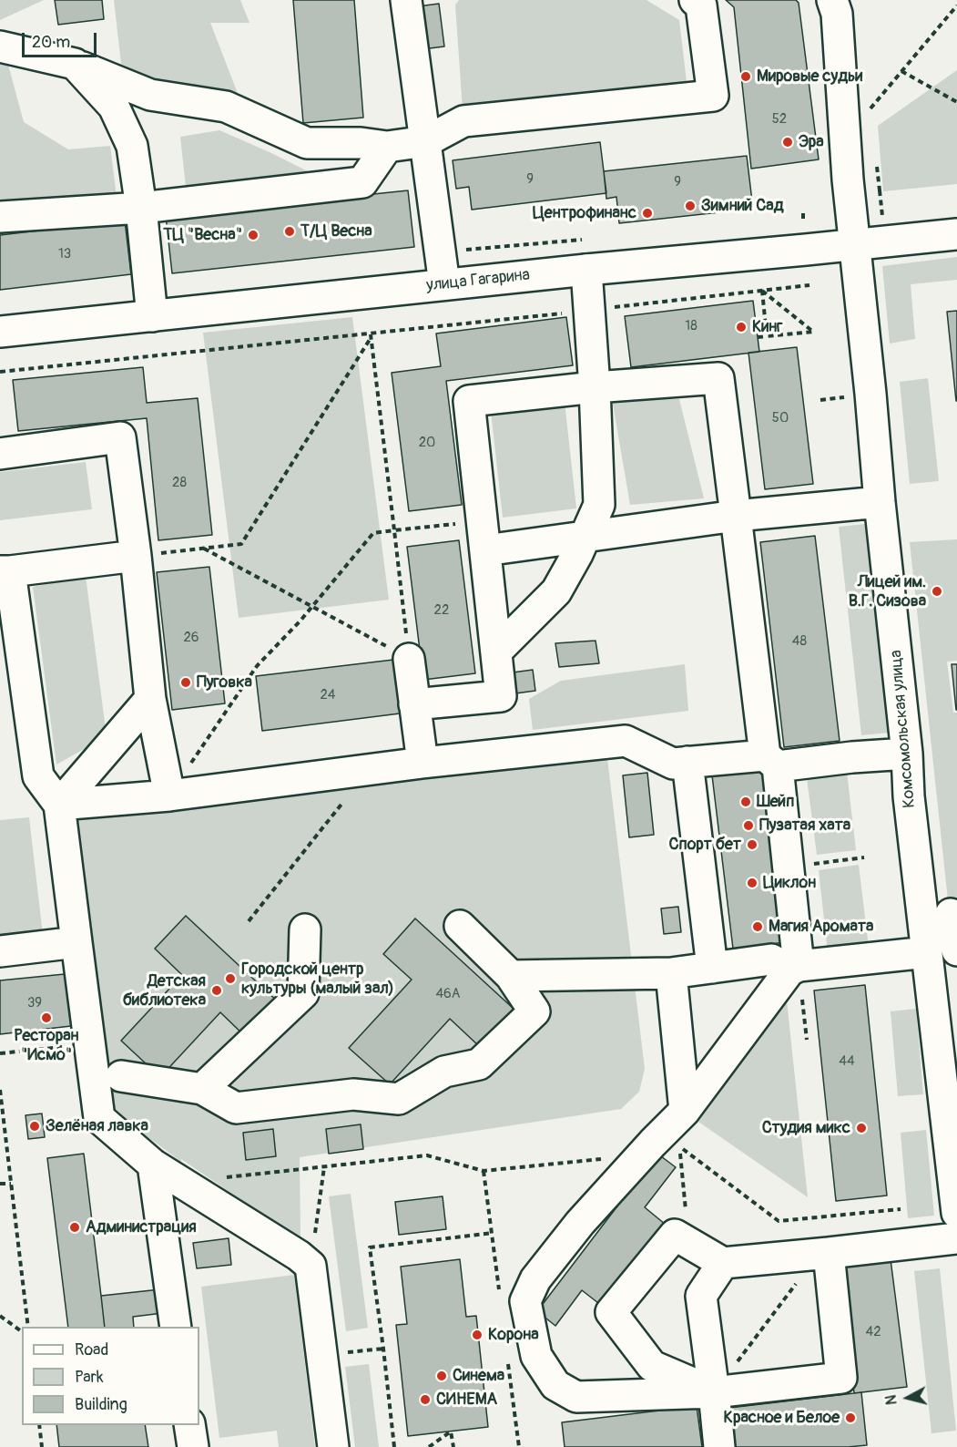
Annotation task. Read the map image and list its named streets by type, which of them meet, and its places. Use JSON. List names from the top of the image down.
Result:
{
  "streets": {
    "street": ["улица Гагарина", "Комсомольская улица"]
  },
  "crossings": [
    ["улица Гагарина", "Комсомольская улица"]
  ],
  "places": [
    "Мировые судьи",
    "Эра",
    "Зимний Сад",
    "Центрофинанс",
    "Т/Ц Весна",
    "ТЦ \"Весна\"",
    "Кинг",
    "Лицей им. В.Г. Сизова",
    "Пуговка",
    "Шейп",
    "Пузатая хата",
    "Спорт бет",
    "Циклон",
    "Магия Аромата",
    "Городской центр культуры (малый зал)",
    "Детская библиотека",
    "Ресторан \"Исмо\"",
    "Зелёная лавка",
    "Студия микс",
    "Администрация",
    "Корона",
    "Синема",
    "СИНЕМА",
    "Красное и Белое"
  ],
  "house_numbers": [
    "52",
    "9",
    "9",
    "13",
    "18",
    "50",
    "20",
    "28",
    "22",
    "26",
    "48",
    "24",
    "46А",
    "39",
    "44",
    "42"
  ],
  "legend": ["Road", "Park", "Building"],
  "scale_bar": "20 m",
  "north": "left"
}
